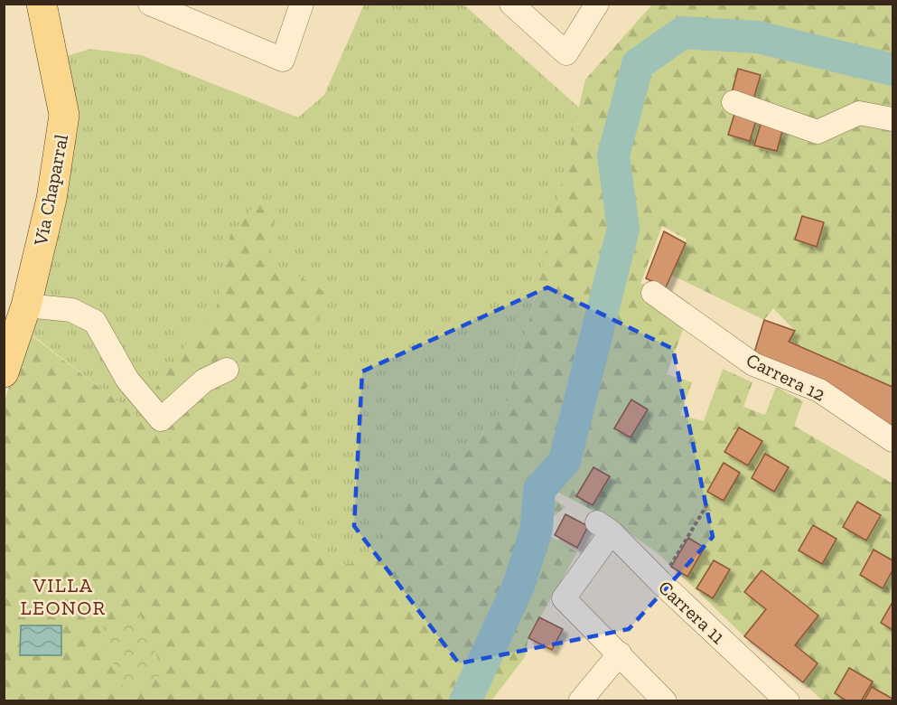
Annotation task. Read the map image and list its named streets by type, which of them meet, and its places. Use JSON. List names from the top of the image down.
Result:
{
  "streets": {
    "main road": ["Vía Chaparral"],
    "street": ["Carrera 12", "Carrera 11"]
  },
  "districts": ["VILLA LEONOR"]
}
